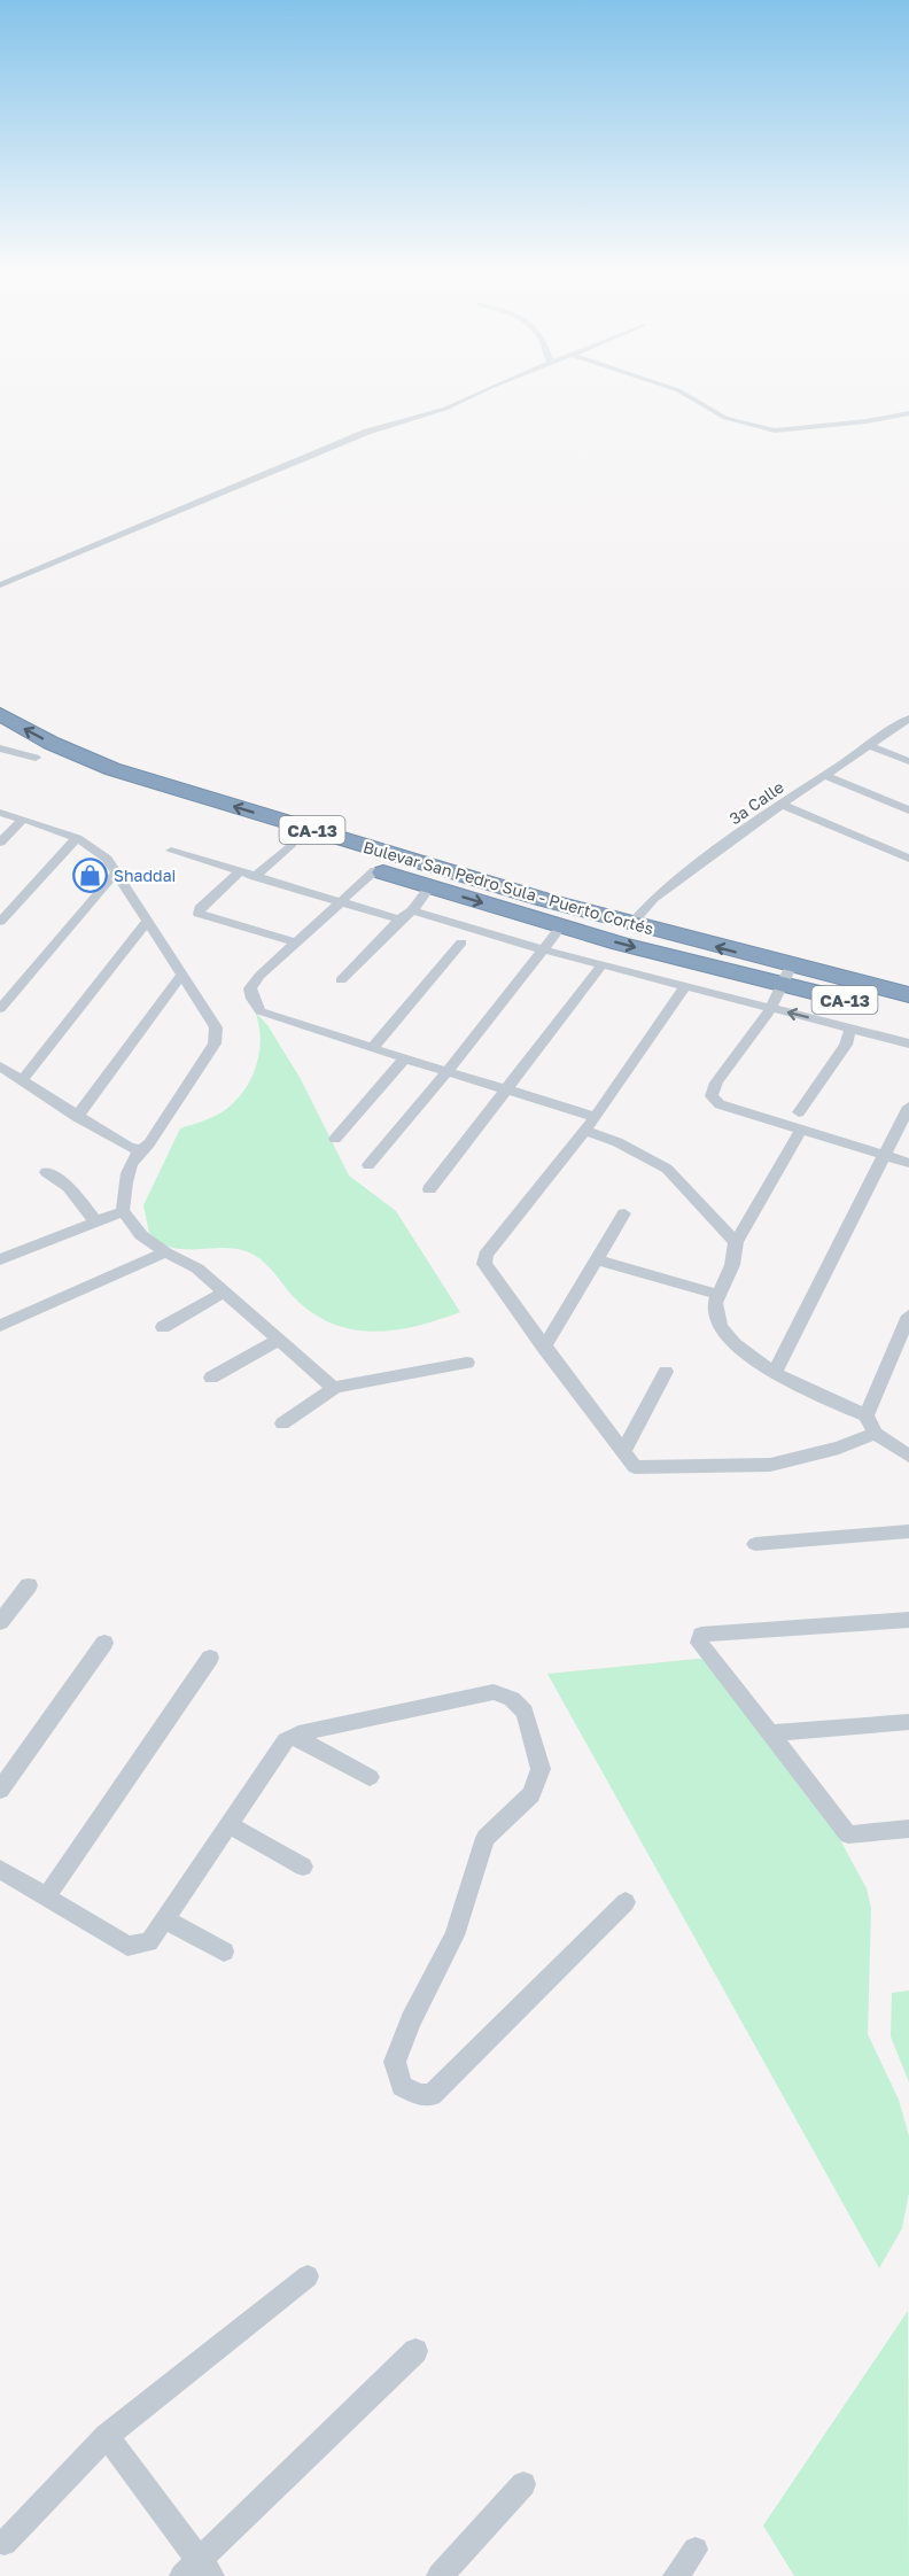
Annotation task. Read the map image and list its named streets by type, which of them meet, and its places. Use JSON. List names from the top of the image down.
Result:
{
  "streets": {
    "highway": ["CA-13", "Bulevar San Pedro Sula - Puerto Cortés"],
    "street": ["3a Calle"]
  },
  "crossings": [
    ["3a Calle", "Bulevar San Pedro Sula - Puerto Cortés"]
  ],
  "places": {
    "shop": ["Shaddai"]
  }
}
